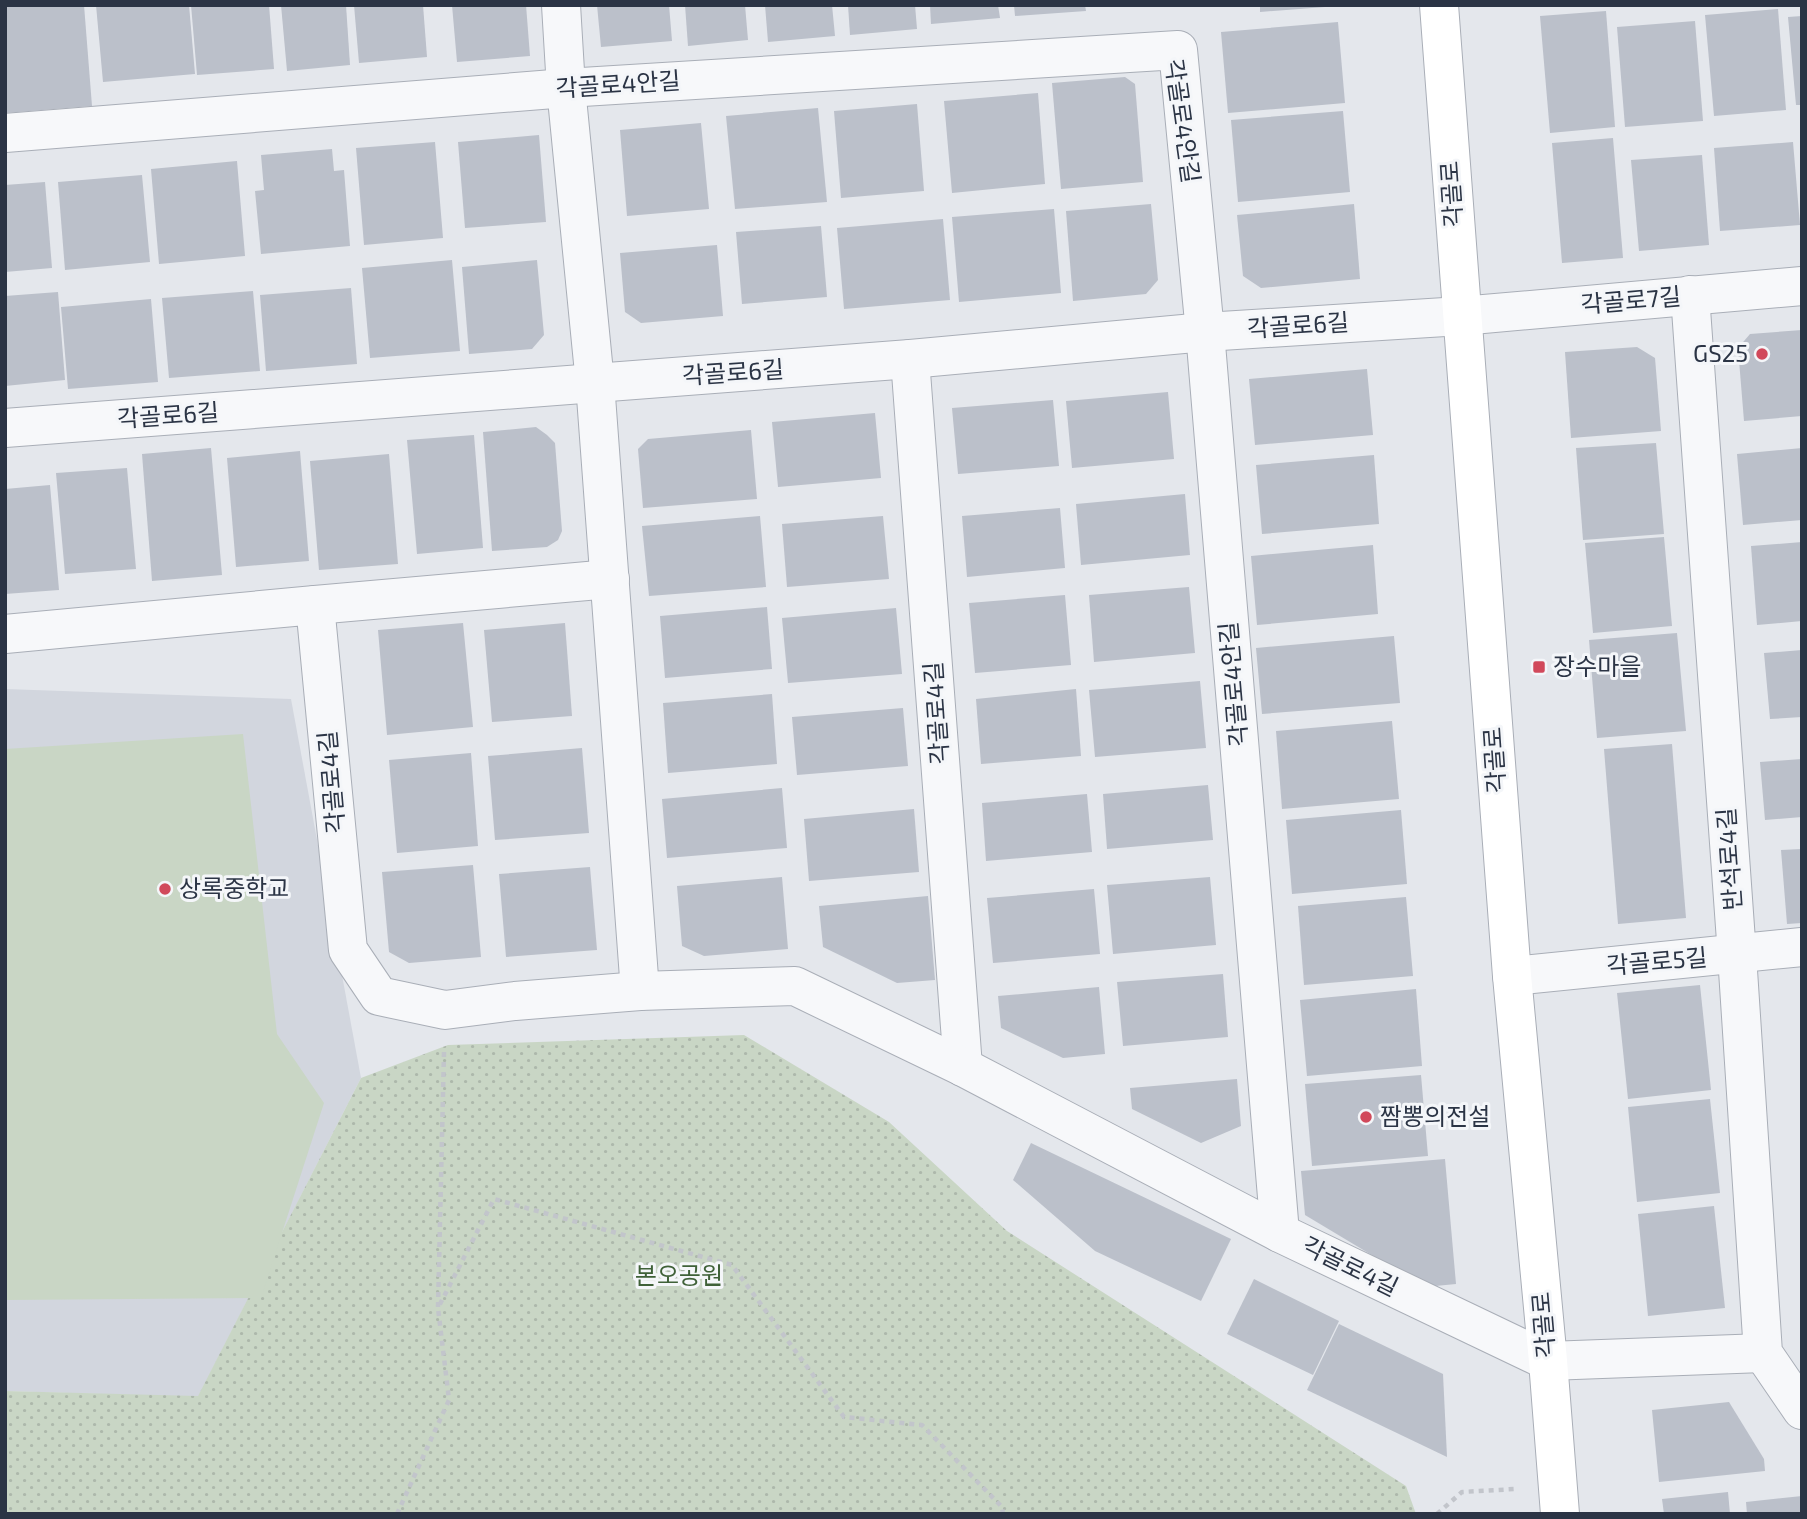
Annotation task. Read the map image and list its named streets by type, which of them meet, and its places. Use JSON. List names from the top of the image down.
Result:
{
  "streets": {
    "main road": ["각골로"],
    "street": [
      "각골로4안길",
      "각골로7길",
      "각골로6길",
      "각골로4길",
      "반석로4길",
      "각골로5길"
    ]
  },
  "crossings": [
    ["각골로4안길", "각골로6길"],
    ["각골로4안길", "각골로4길"],
    ["각골로", "각골로7길"],
    ["각골로", "각골로6길"],
    ["각골로", "각골로4길"],
    ["각골로", "각골로5길"],
    ["각골로7길", "각골로6길"],
    ["각골로7길", "반석로4길"],
    ["각골로6길", "각골로4길"],
    ["각골로4길", "반석로4길"],
    ["반석로4길", "각골로5길"]
  ],
  "parks": ["본오공원"],
  "places": {
    "other": ["GS25", "상록중학교", "짬뽕의전설"],
    "transit": ["장수마을"]
  }
}
